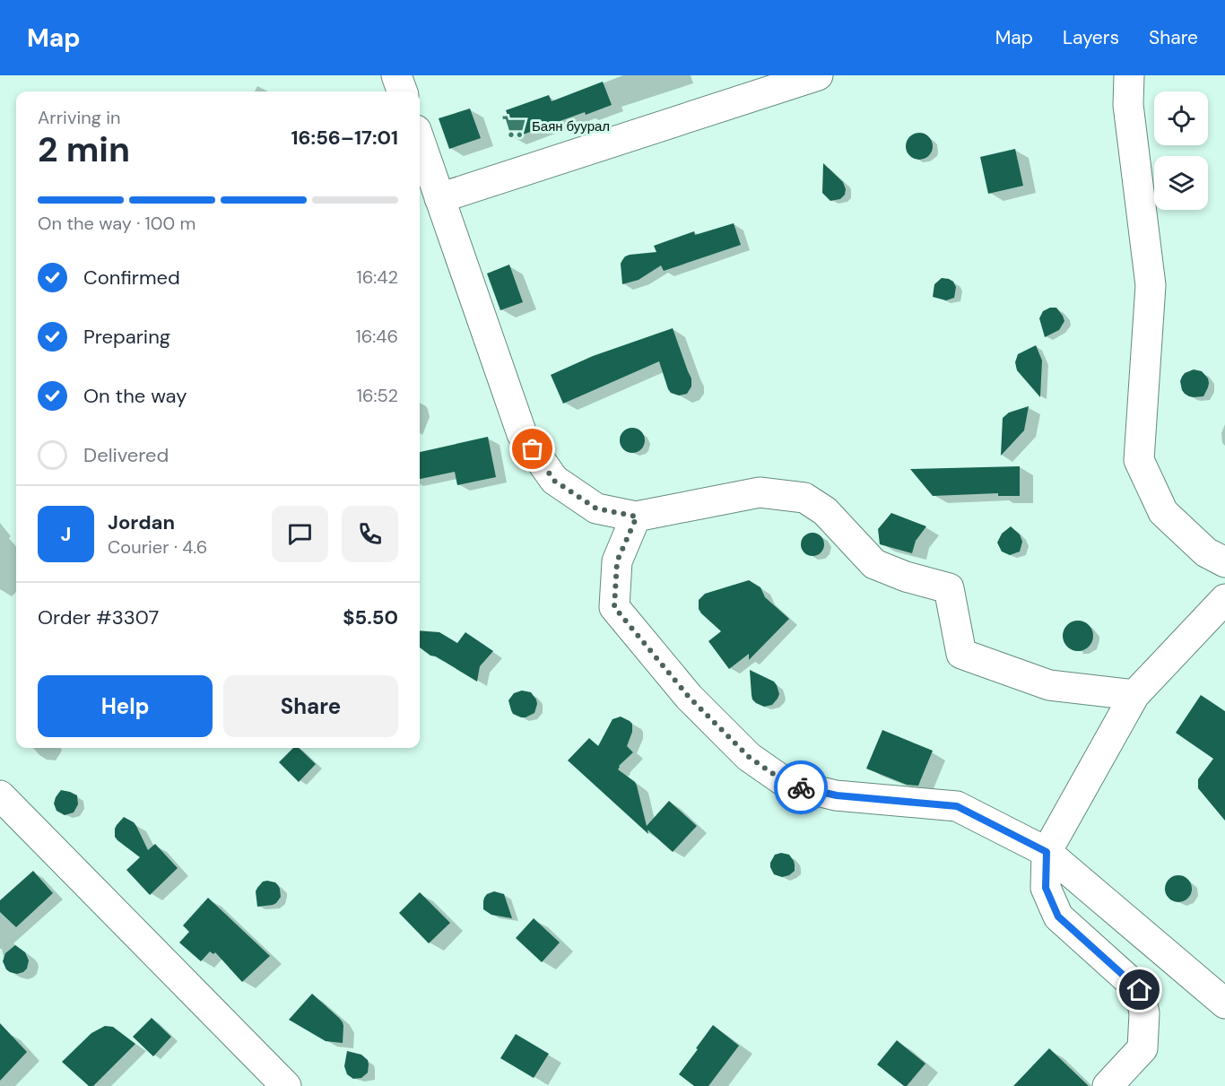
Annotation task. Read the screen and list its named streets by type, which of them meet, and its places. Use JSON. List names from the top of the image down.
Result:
{
  "places": {
    "supermarket": ["Баян буурал"]
  },
  "page": {
    "header": "Map",
    "nav": ["Map", "Layers", "Share"],
    "heading": ["2 min", "Arriving in", "16:56–17:01"],
    "panel": [
      "Jordan",
      "Courier · 4.6",
      "Order #3307",
      "$5.50"
    ],
    "bar": "On the way · 100 m",
    "list": [
      ["Confirmed", "16:42"],
      ["Preparing", "16:46"],
      ["On the way", "16:52"],
      "Delivered"
    ],
    "round": "J",
    "buttons": ["Help", "Share"]
  }
}
